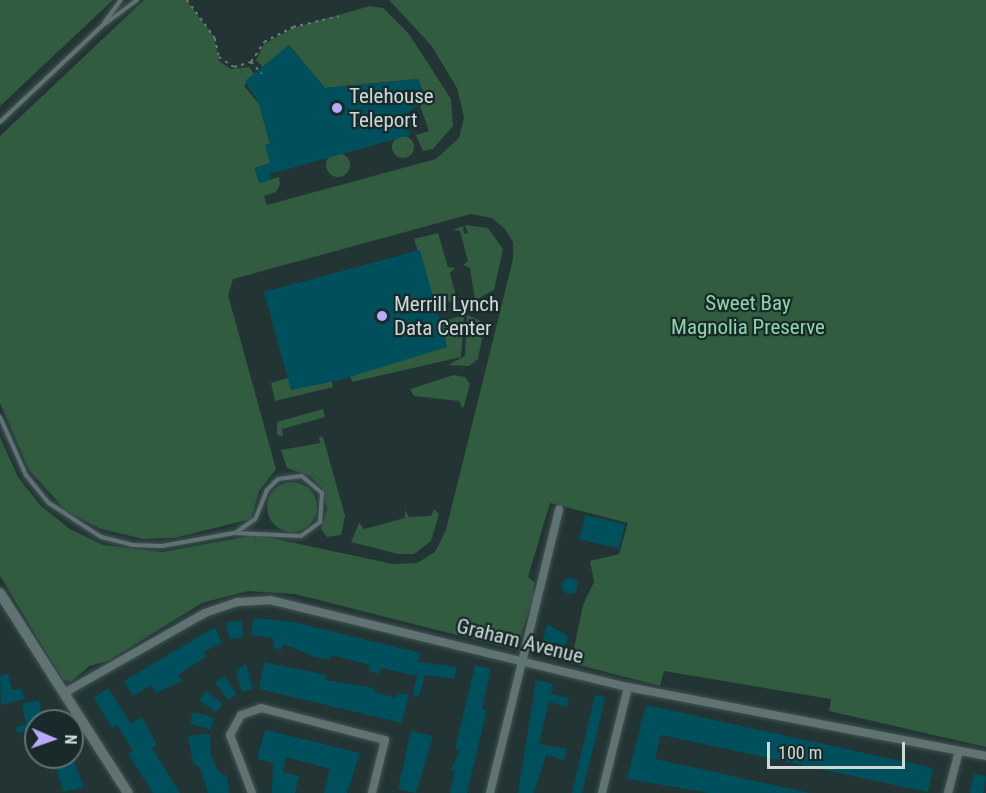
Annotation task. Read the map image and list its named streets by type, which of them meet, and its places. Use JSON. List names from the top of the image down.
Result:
{
  "streets": {
    "street": ["Graham Avenue"]
  },
  "parks": ["Sweet Bay Magnolia Preserve"],
  "places": ["Telehouse Teleport", "Merrill Lynch Data Center"],
  "scale_bar": "100 m",
  "north": "right"
}
